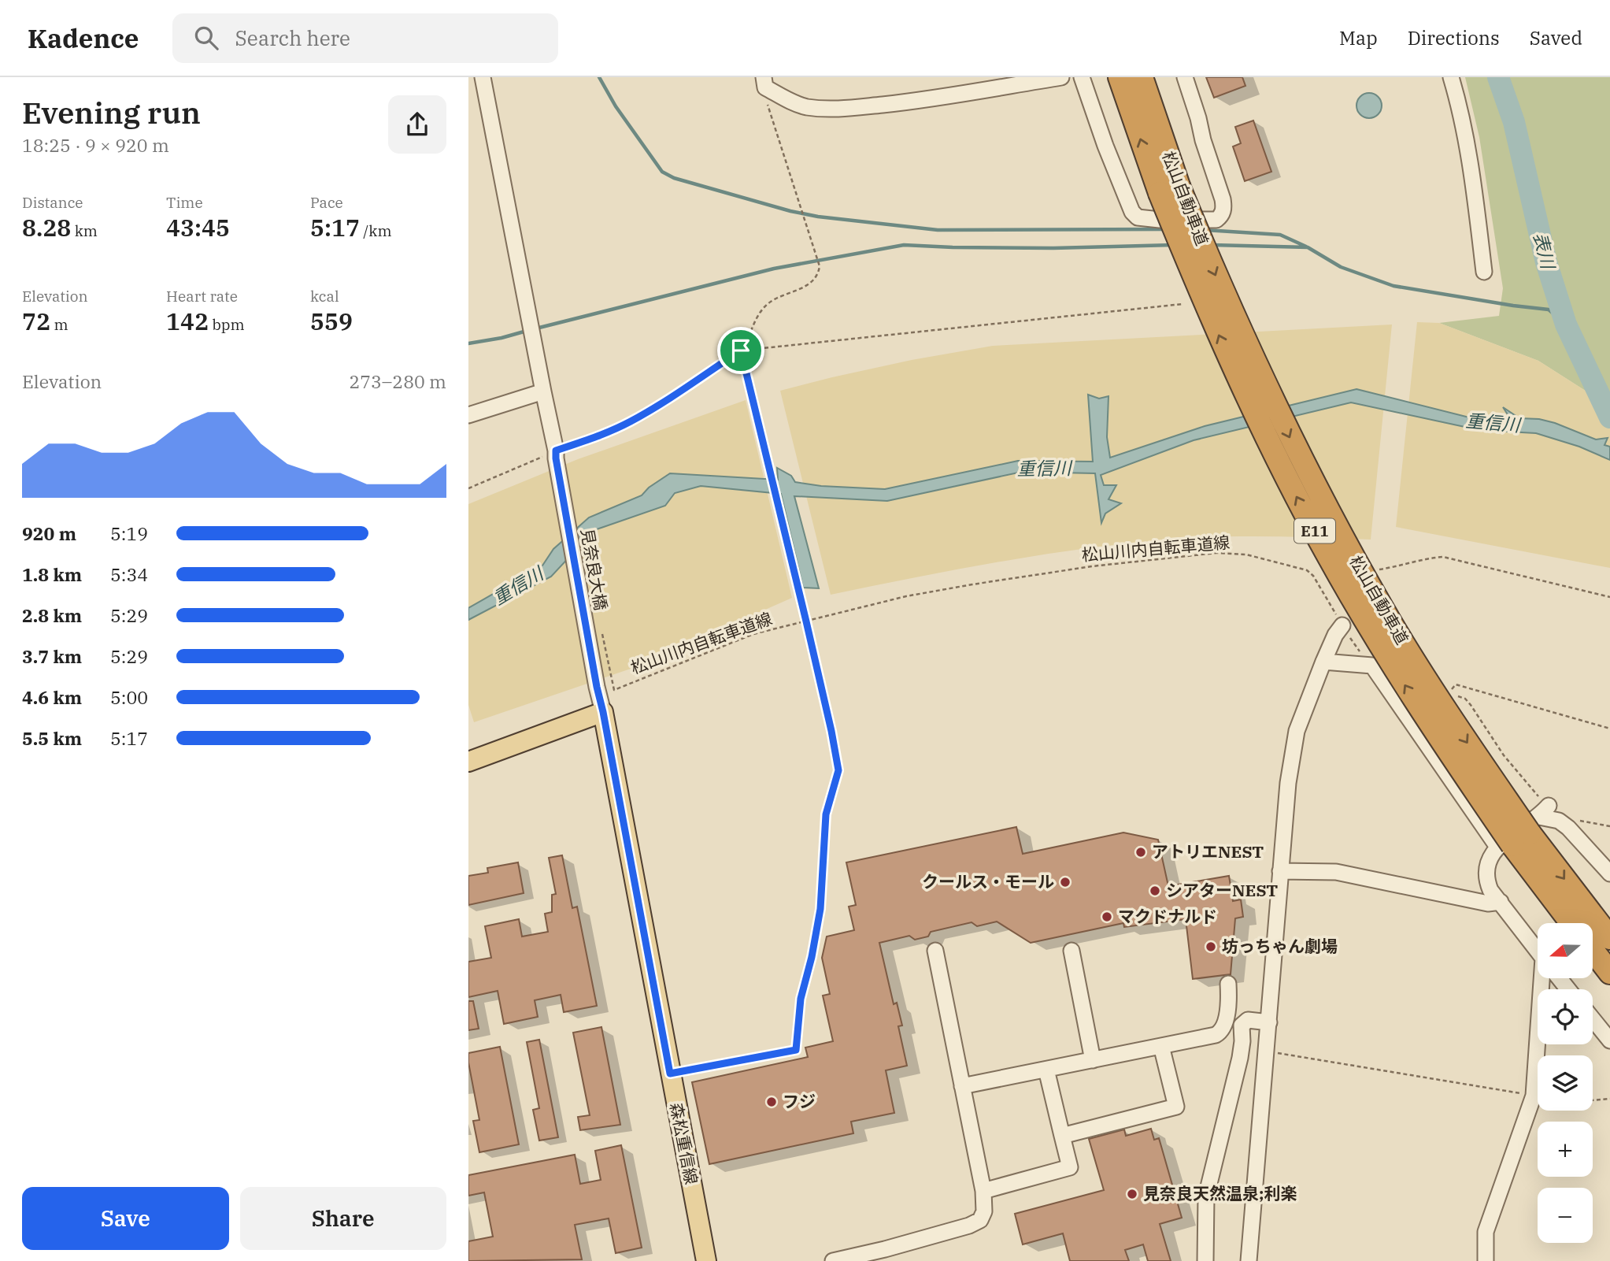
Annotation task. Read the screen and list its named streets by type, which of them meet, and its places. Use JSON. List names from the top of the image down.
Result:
{
  "streets": {
    "highway": ["松山自動車道", "E11"],
    "main road": ["森松重信線"],
    "street": ["見奈良大橋"],
    "path": ["松山川内自転車道線"]
  },
  "crossings": [
    ["見奈良大橋", "森松重信線"]
  ],
  "water": ["表川", "重信川"],
  "places": [
    "アトリエNEST",
    "クールス・モール",
    "シアターNEST",
    "マクドナルド",
    "坊っちゃん劇場",
    "フジ",
    "見奈良天然温泉;利楽"
  ],
  "north": "left",
  "page": {
    "header": "Kadence",
    "search": "Search here",
    "nav": ["Map", "Directions", "Saved"],
    "heading": ["Evening run", "18:25 · 9 × 920 m"],
    "stats": [
      ["Distance", "8.28 km"],
      ["Time", "43:45"],
      ["Pace", "5:17 /km"],
      ["Elevation", "72 m"],
      ["Heart rate", "142 bpm"],
      ["kcal", "559"]
    ],
    "chart": ["Elevation", "273–280 m"],
    "list": [
      {
        "name": "920 m",
        "note": "5:19"
      },
      {
        "name": "1.8 km",
        "note": "5:34"
      },
      {
        "name": "2.8 km",
        "note": "5:29"
      },
      {
        "name": "3.7 km",
        "note": "5:29"
      },
      {
        "name": "4.6 km",
        "note": "5:00"
      },
      {
        "name": "5.5 km",
        "note": "5:17"
      }
    ],
    "map_buttons": ["+", "−"],
    "buttons": ["Save", "Share"]
  }
}
